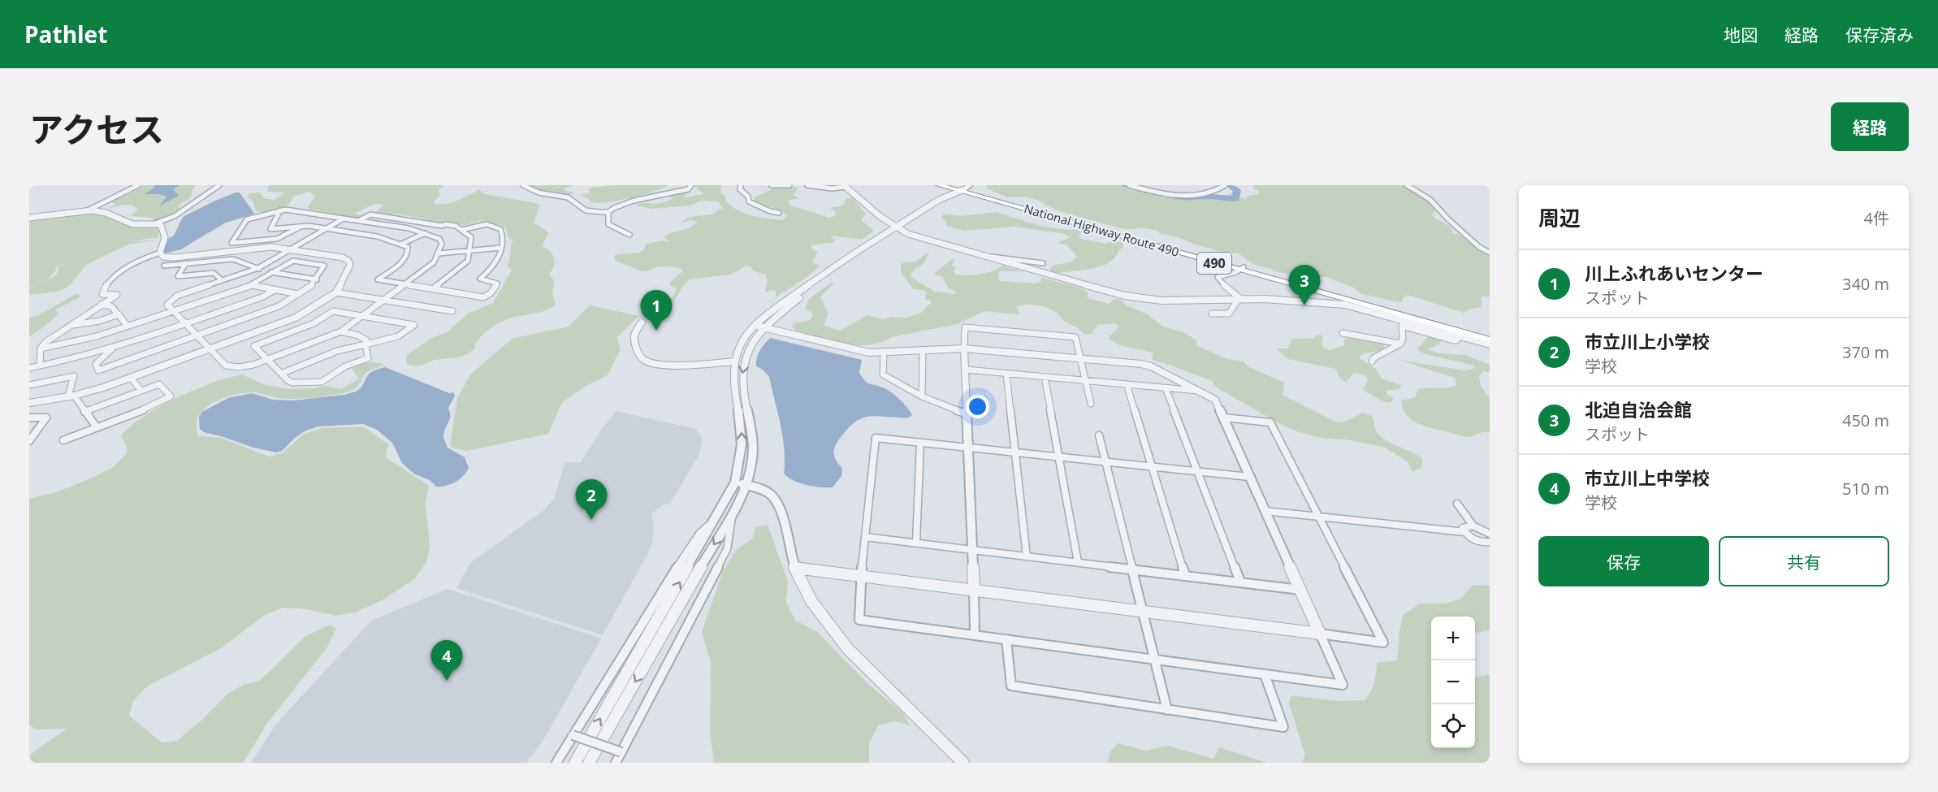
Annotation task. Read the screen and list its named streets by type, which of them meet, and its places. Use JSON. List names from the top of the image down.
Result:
{
  "streets": {
    "highway": ["National Highway Route 490", "490"]
  },
  "page": {
    "header": "Pathlet",
    "nav": ["地図", "経路", "保存済み"],
    "title": "アクセス",
    "buttons": [
      "経路",
      ["保存", "共有"]
    ],
    "heading": ["周辺", "4件"],
    "list": [
      {
        "mark": "1",
        "name": "川上ふれあいセンター",
        "note": "スポット",
        "value": "340 m"
      },
      {
        "mark": "2",
        "name": "市立川上小学校",
        "note": "学校",
        "value": "370 m"
      },
      {
        "mark": "3",
        "name": "北迫自治会館",
        "note": "スポット",
        "value": "450 m"
      },
      {
        "mark": "4",
        "name": "市立川上中学校",
        "note": "学校",
        "value": "510 m"
      }
    ],
    "pins": [
      "3",
      "1",
      "2",
      "4"
    ],
    "map_buttons": ["+", "−"]
  }
}
